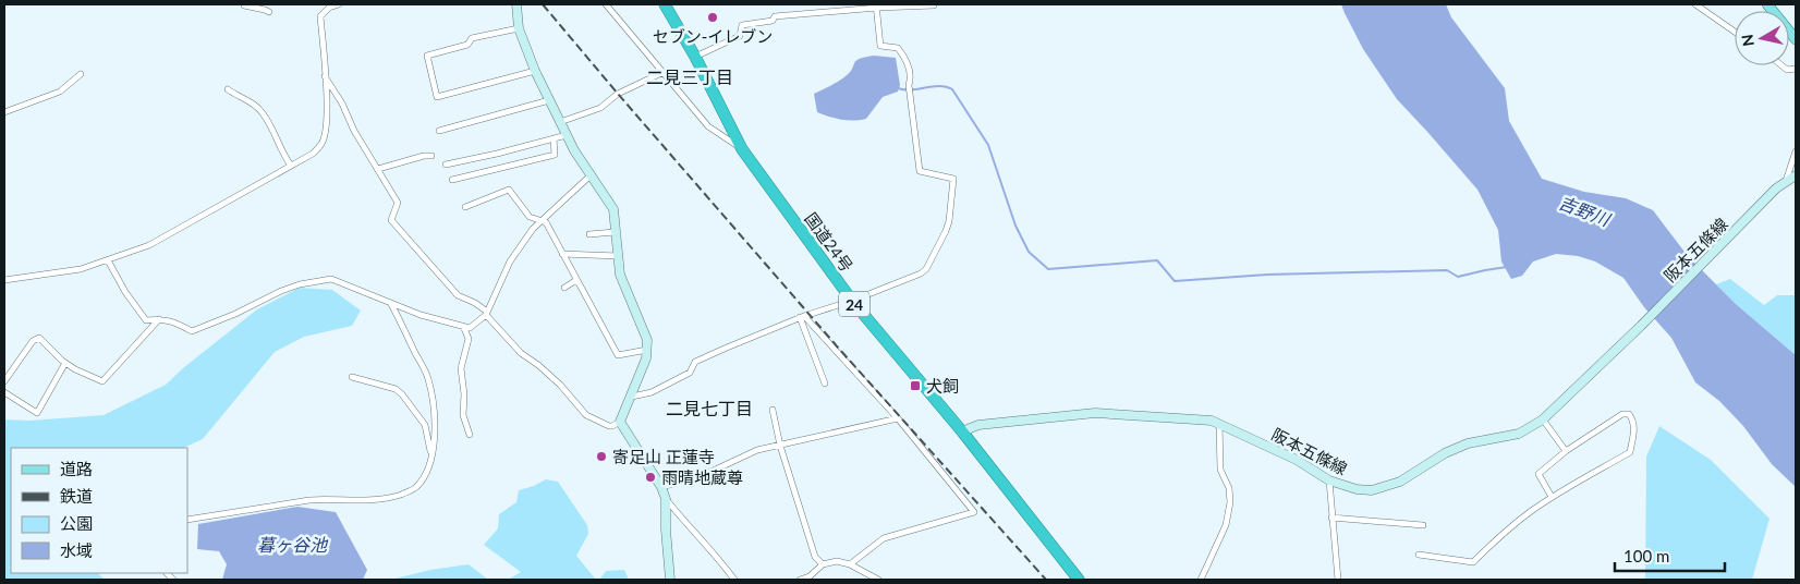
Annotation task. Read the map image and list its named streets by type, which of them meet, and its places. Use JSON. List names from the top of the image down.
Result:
{
  "streets": {
    "highway": ["国道24号", "24"],
    "main road": ["阪本五條線"]
  },
  "crossings": [
    ["国道24号", "阪本五條線"]
  ],
  "districts": ["二見三丁目", "二見七丁目"],
  "water": ["吉野川", "暮ヶ谷池"],
  "places": {
    "other": ["セブン-イレブン", "寄足山 正蓮寺", "雨晴地蔵尊"],
    "transit": ["犬飼"]
  },
  "legend": [
    "道路",
    "鉄道",
    "公園",
    "水域"
  ],
  "scale_bar": "100 m",
  "north": "left"
}
